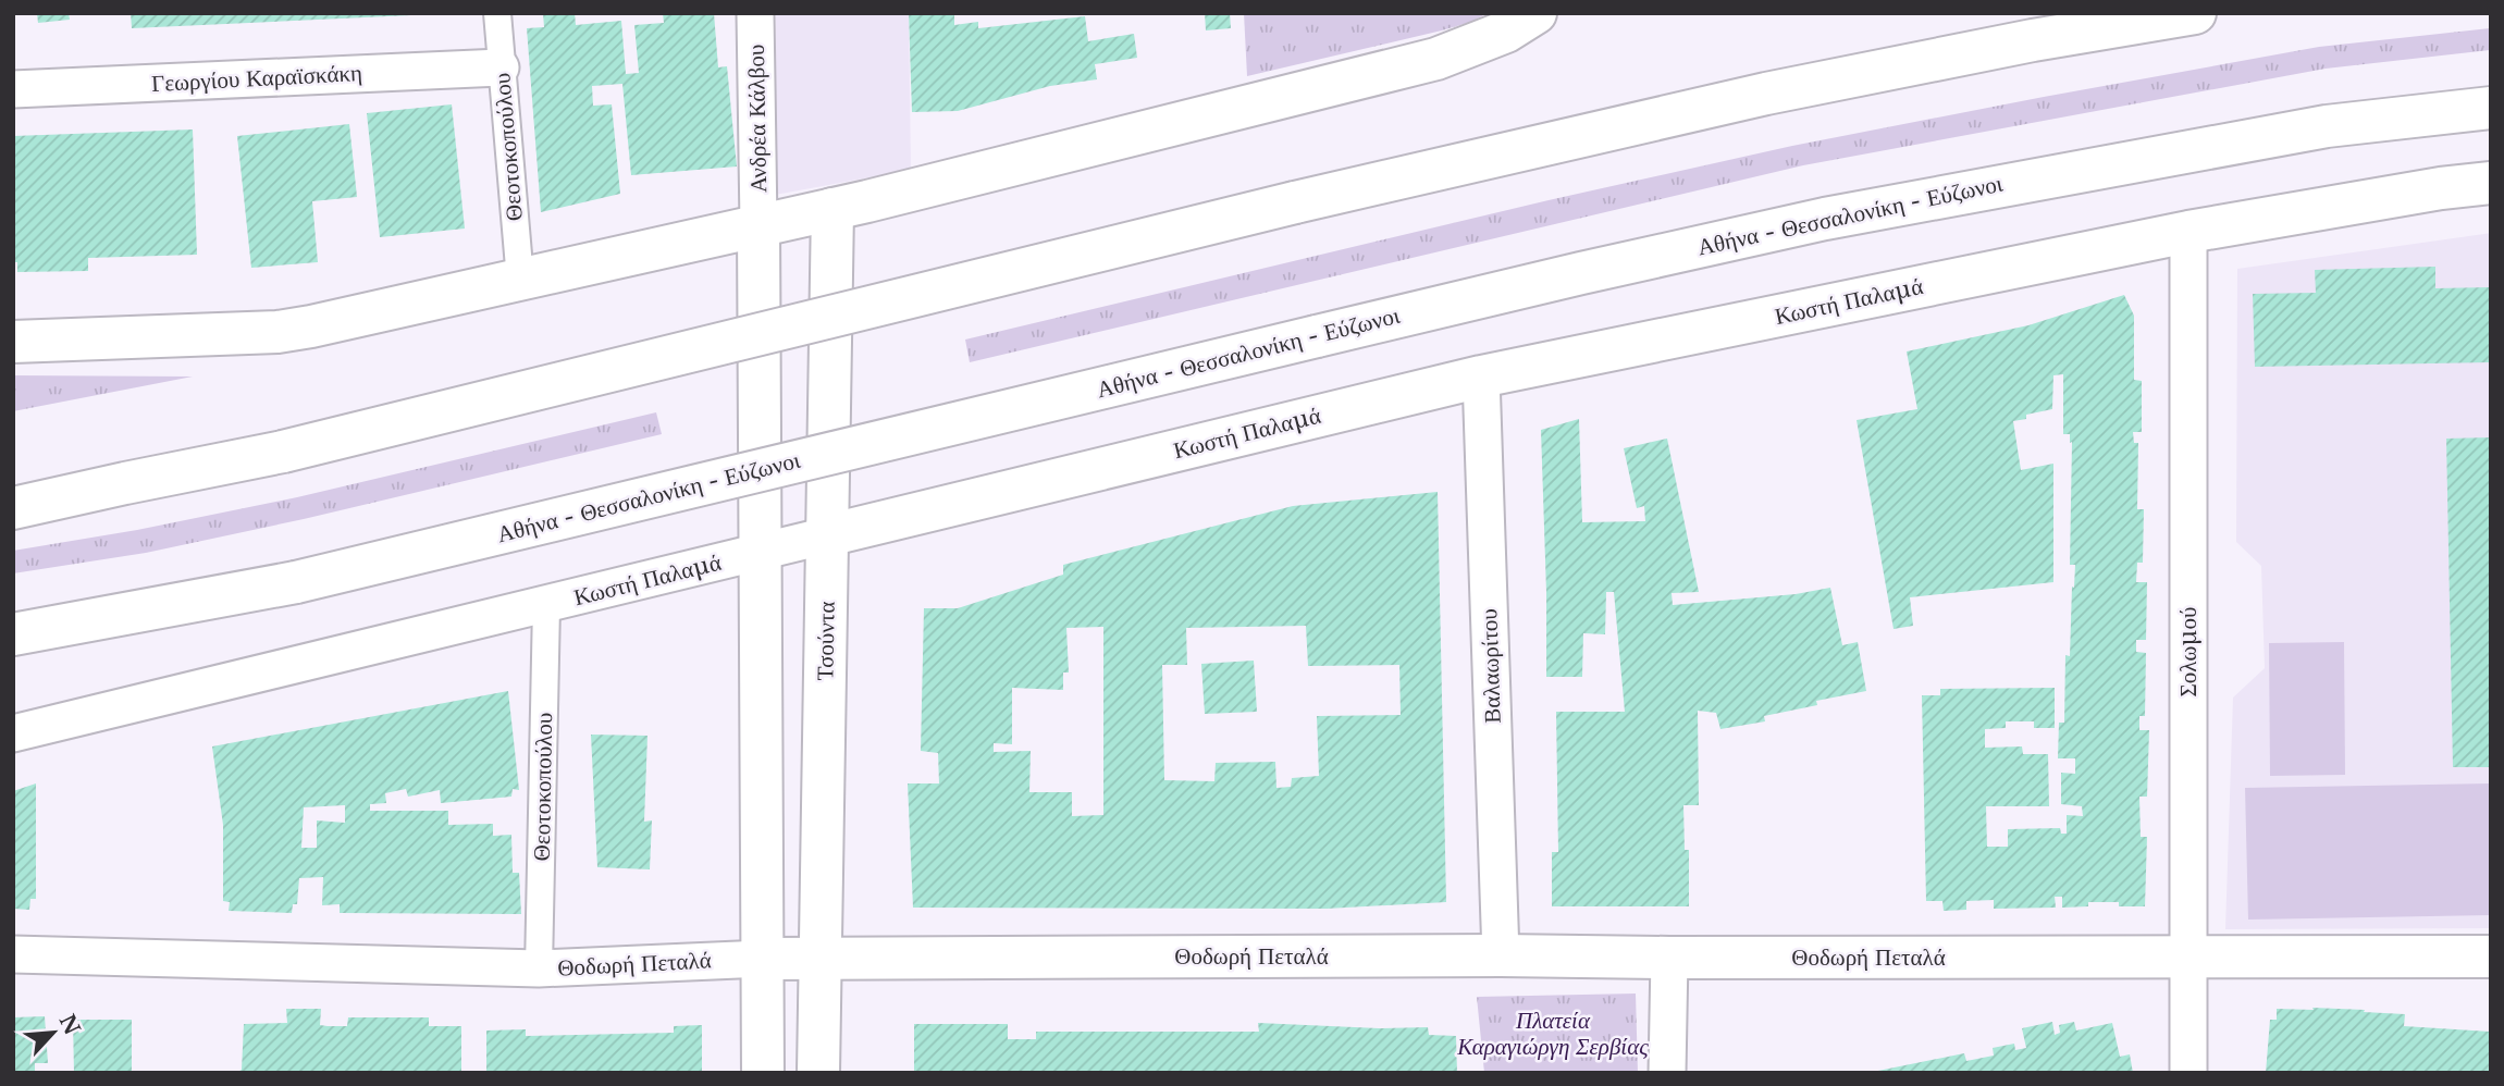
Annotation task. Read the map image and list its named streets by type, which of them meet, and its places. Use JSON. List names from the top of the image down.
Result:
{
  "streets": {
    "main road": [
      "Αθήνα - Θεσσαλονίκη - Εύζωνοι",
      "Κωστή Παλαμά",
      "Τσούντα",
      "Θοδωρή Πεταλά"
    ],
    "street": [
      "Γεωργίου Καραϊσκάκη",
      "Ανδρέα Κάλβου",
      "Θεοτοκοπούλου",
      "Σολωμού",
      "Βαλαωρίτου"
    ]
  },
  "crossings": [
    ["Γεωργίου Καραϊσκάκη", "Θεοτοκοπούλου"],
    ["Θεοτοκοπούλου", "Κωστή Παλαμά"],
    ["Θεοτοκοπούλου", "Θοδωρή Πεταλά"],
    ["Κωστή Παλαμά", "Τσούντα"],
    ["Κωστή Παλαμά", "Σολωμού"],
    ["Κωστή Παλαμά", "Βαλαωρίτου"],
    ["Τσούντα", "Θοδωρή Πεταλά"],
    ["Σολωμού", "Θοδωρή Πεταλά"],
    ["Βαλαωρίτου", "Θοδωρή Πεταλά"]
  ],
  "parks": ["Πλατεία Καραγιώργη Σερβίας"],
  "north": "top right"
}
